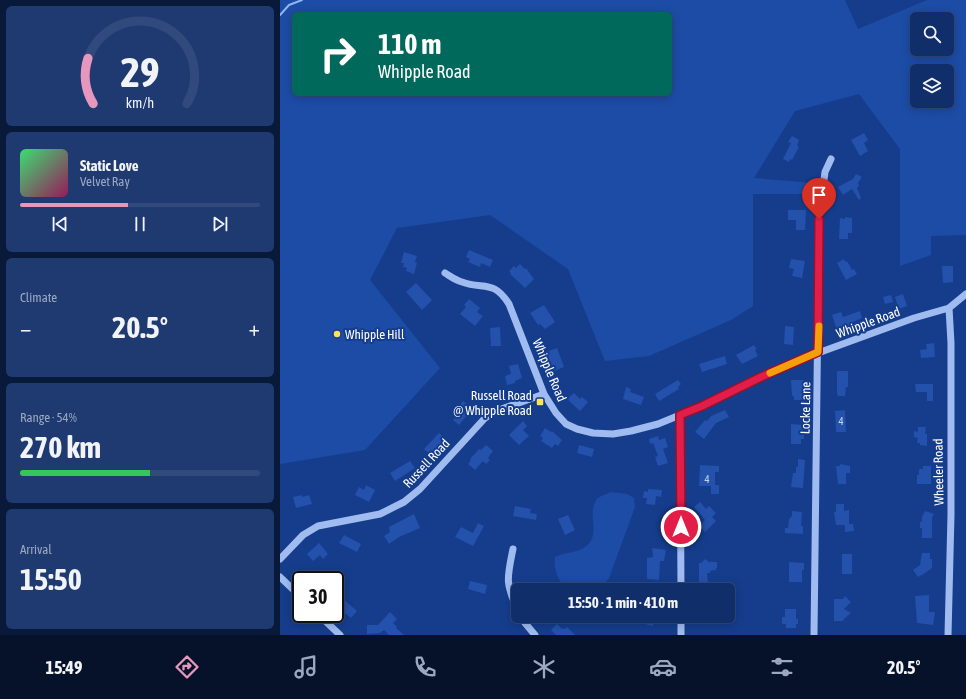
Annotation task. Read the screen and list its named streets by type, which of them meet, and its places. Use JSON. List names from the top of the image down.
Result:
{
  "streets": {
    "street": [
      "Whipple Road",
      "Locke Lane",
      "Russell Road",
      "Wheeler Road"
    ]
  },
  "crossings": [
    ["Whipple Road", "Locke Lane"],
    ["Whipple Road", "Russell Road"],
    ["Whipple Road", "Wheeler Road"]
  ],
  "places": {
    "other": ["Whipple Hill"],
    "transit": ["Russell Road @ Whipple Road"]
  },
  "house_numbers": ["4", "4"],
  "page": {
    "turn": ["110 m", "Whipple Road"],
    "song": ["Static Love", "Velvet Ray"],
    "tile": [
      "Climate",
      ["Range · 54%", "270 km"],
      ["Arrival", "15:50"]
    ],
    "heat": ["−", "20.5°", "+"],
    "limit": "30",
    "trip": "15:50 · 1 min · 410 m",
    "tabs": ["15:49", "20.5°"],
    "gauge": ["29", "km/h"]
  }
}
